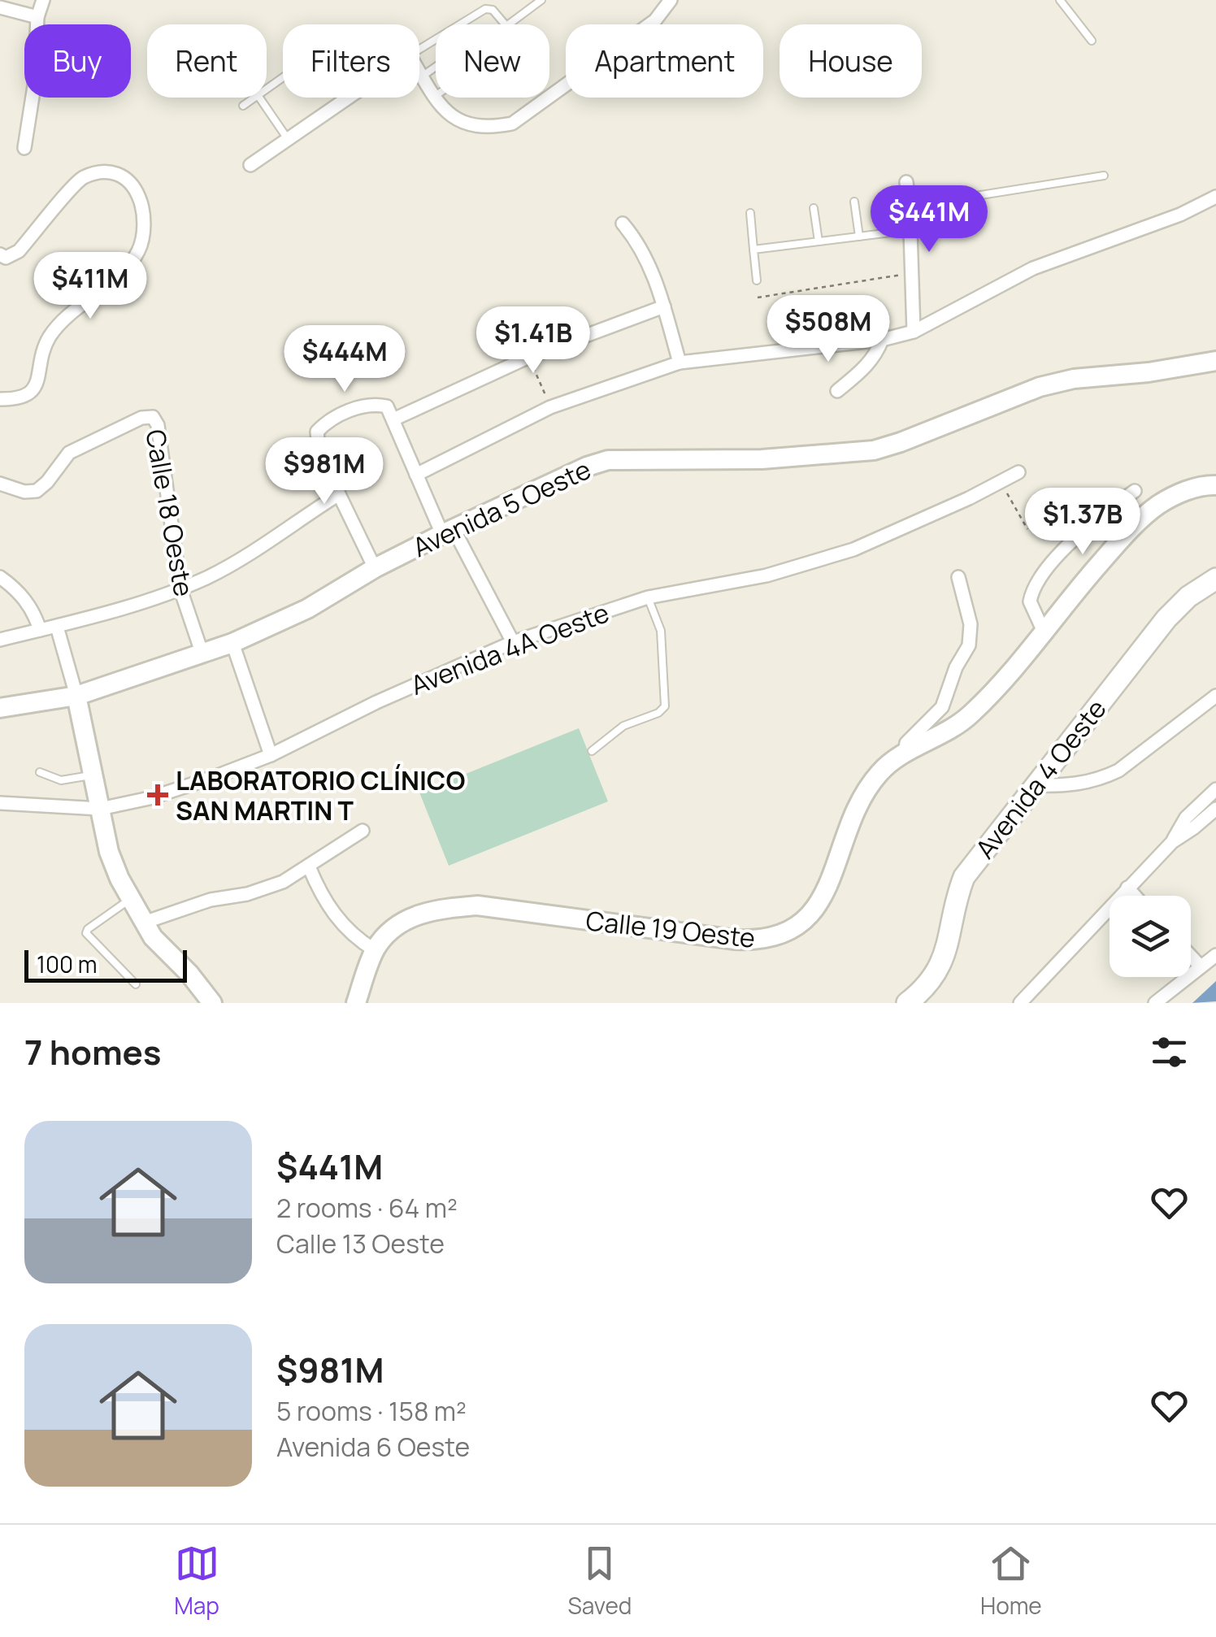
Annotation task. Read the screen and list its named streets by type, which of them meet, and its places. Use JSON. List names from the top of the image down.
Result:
{
  "streets": {
    "main road": ["Avenida 4 Oeste"],
    "street": [
      "Avenida 5 Oeste",
      "Calle 18 Oeste",
      "Avenida 4A Oeste",
      "Calle 19 Oeste"
    ]
  },
  "crossings": [
    ["Avenida 5 Oeste", "Calle 18 Oeste"]
  ],
  "places": {
    "health": ["LABORATORIO CLÍNICO SAN MARTIN T"]
  },
  "scale_bar": "100 m",
  "page": {
    "chip": [
      "Buy",
      "Rent",
      "Filters",
      "New",
      "Apartment",
      "House"
    ],
    "price": [
      "$441M",
      "$411M",
      "$508M",
      "$1.41B",
      "$444M",
      "$981M",
      "$1.37B"
    ],
    "scale": "100 m",
    "heading": "7 homes",
    "list": [
      {
        "name": "$441M",
        "note": "2 rooms · 64 m² · Calle 13 Oeste"
      },
      {
        "name": "$981M",
        "note": "5 rooms · 158 m² · Avenida 6 Oeste"
      }
    ],
    "tabs": ["Map", "Saved", "Home"]
  }
}
